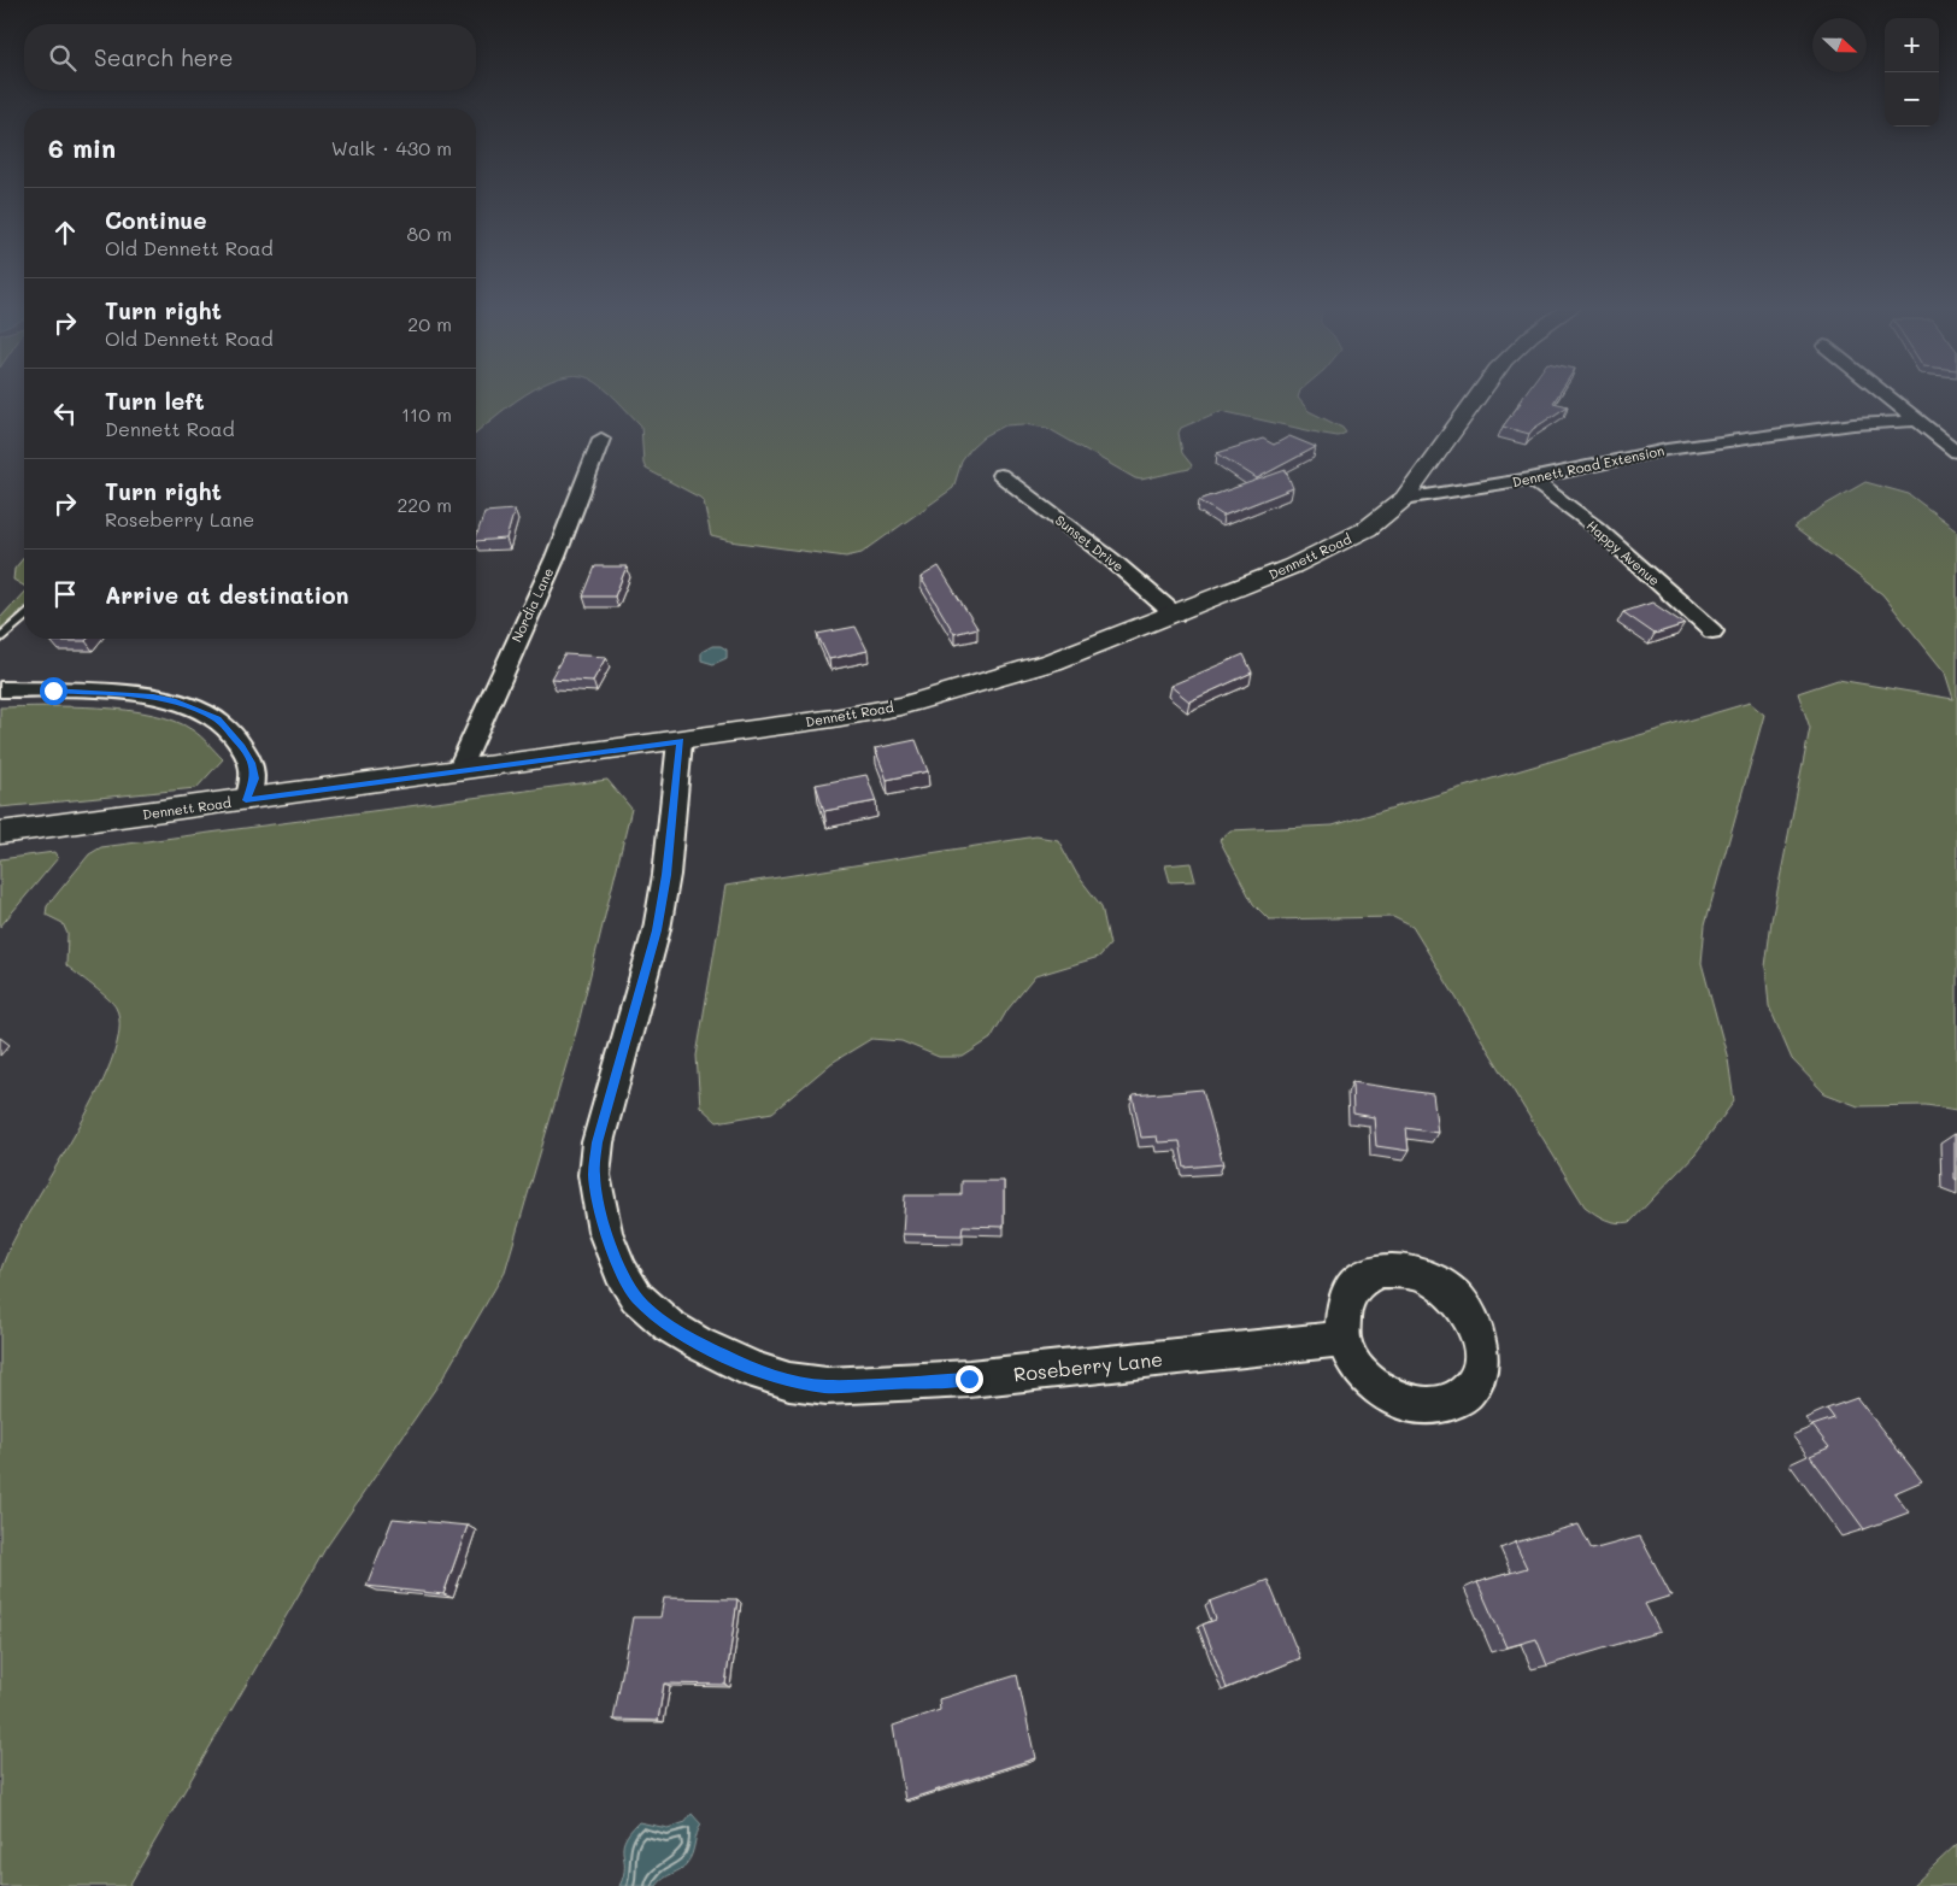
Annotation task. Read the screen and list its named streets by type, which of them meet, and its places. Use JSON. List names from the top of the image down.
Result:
{
  "streets": {
    "street": [
      "Dennett Road Extension",
      "Sunset Drive",
      "Happy Avenue",
      "Dennett Road",
      "Nordia Lane",
      "Roseberry Lane"
    ]
  },
  "crossings": [
    ["Dennett Road Extension", "Happy Avenue"],
    ["Dennett Road Extension", "Dennett Road"],
    ["Sunset Drive", "Dennett Road"],
    ["Dennett Road", "Nordia Lane"],
    ["Dennett Road", "Roseberry Lane"]
  ],
  "north": "right",
  "page": {
    "map_buttons": ["+", "−"],
    "search": "Search here",
    "heading": ["6 min", "Walk · 430 m"],
    "list": [
      ["Continue", "Old Dennett Road", "80 m"],
      ["Turn right", "Old Dennett Road", "20 m"],
      ["Turn left", "Dennett Road", "110 m"],
      ["Turn right", "Roseberry Lane", "220 m"],
      "Arrive at destination"
    ]
  }
}
